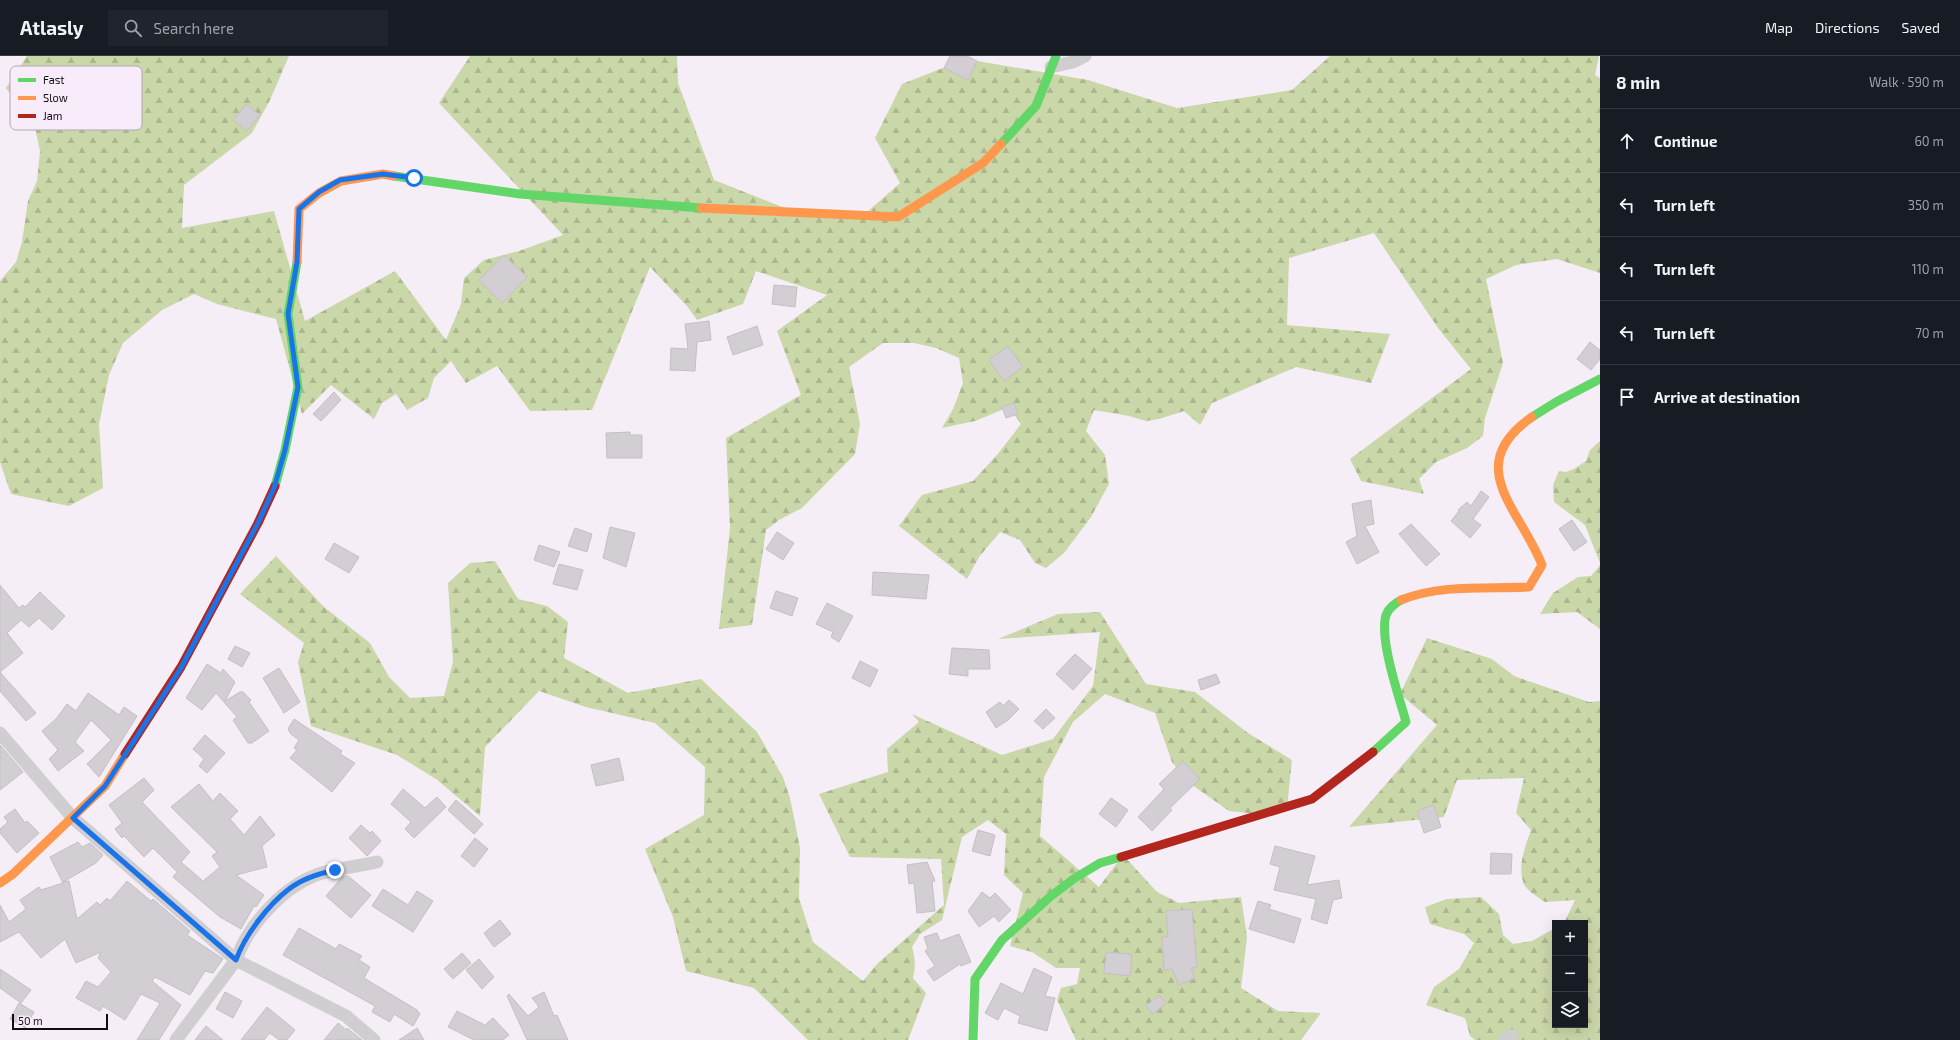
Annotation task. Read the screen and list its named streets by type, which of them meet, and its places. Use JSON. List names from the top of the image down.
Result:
{
  "legend": ["Fast", "Slow", "Jam"],
  "scale_bar": "50 m",
  "page": {
    "header": "Atlasly",
    "search": "Search here",
    "nav": ["Map", "Directions", "Saved"],
    "heading": ["8 min", "Walk · 590 m"],
    "list": [
      ["Continue", "60 m"],
      ["Turn left", "350 m"],
      ["Turn left", "110 m"],
      ["Turn left", "70 m"],
      "Arrive at destination"
    ],
    "map_buttons": ["+", "−"],
    "scale": "50 m"
  }
}
